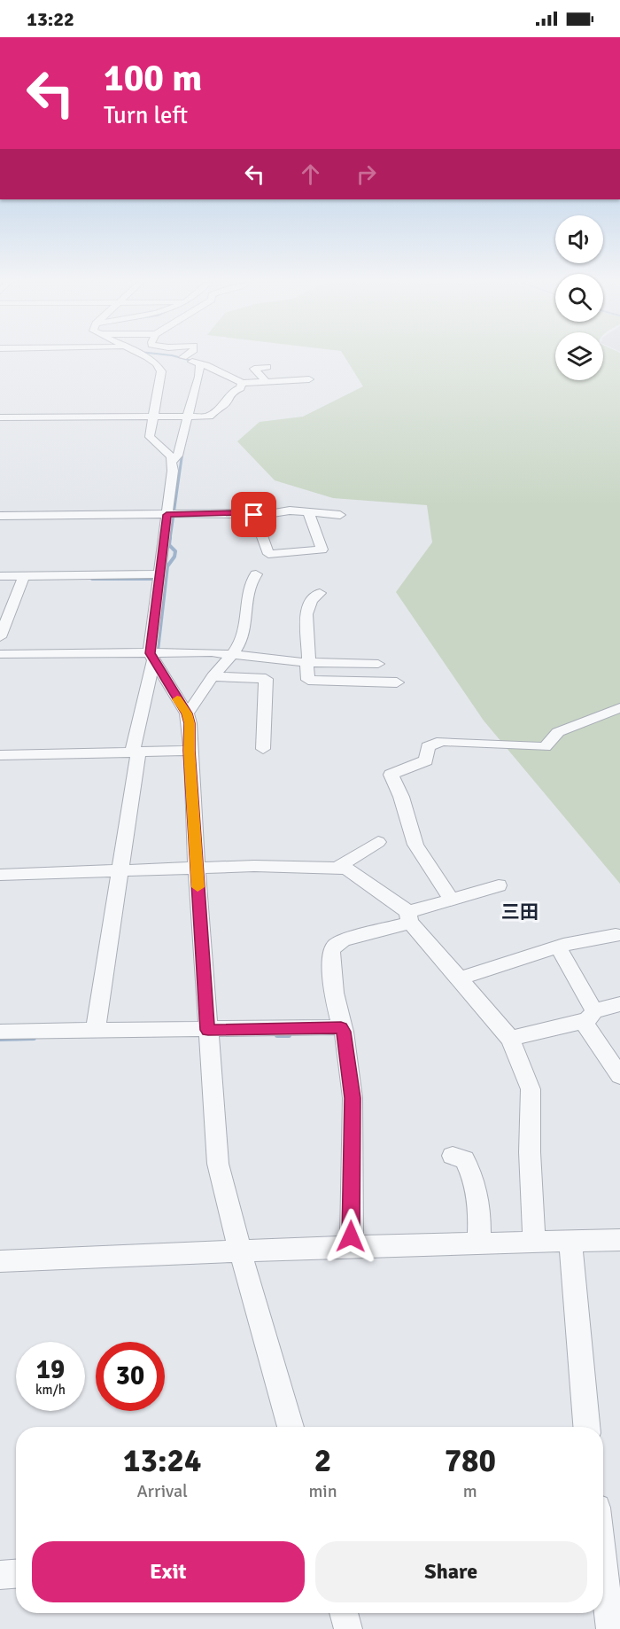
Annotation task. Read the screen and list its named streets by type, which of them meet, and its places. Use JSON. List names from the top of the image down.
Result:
{
  "districts": ["三田"],
  "page": {
    "status": "13:22",
    "turn": ["100 m", "Turn left"],
    "speed": "19 km/h",
    "limit": "30",
    "eta": [
      "13:24",
      "Arrival",
      "2",
      "min",
      "780",
      "m"
    ],
    "buttons": ["Exit", "Share"]
  }
}
